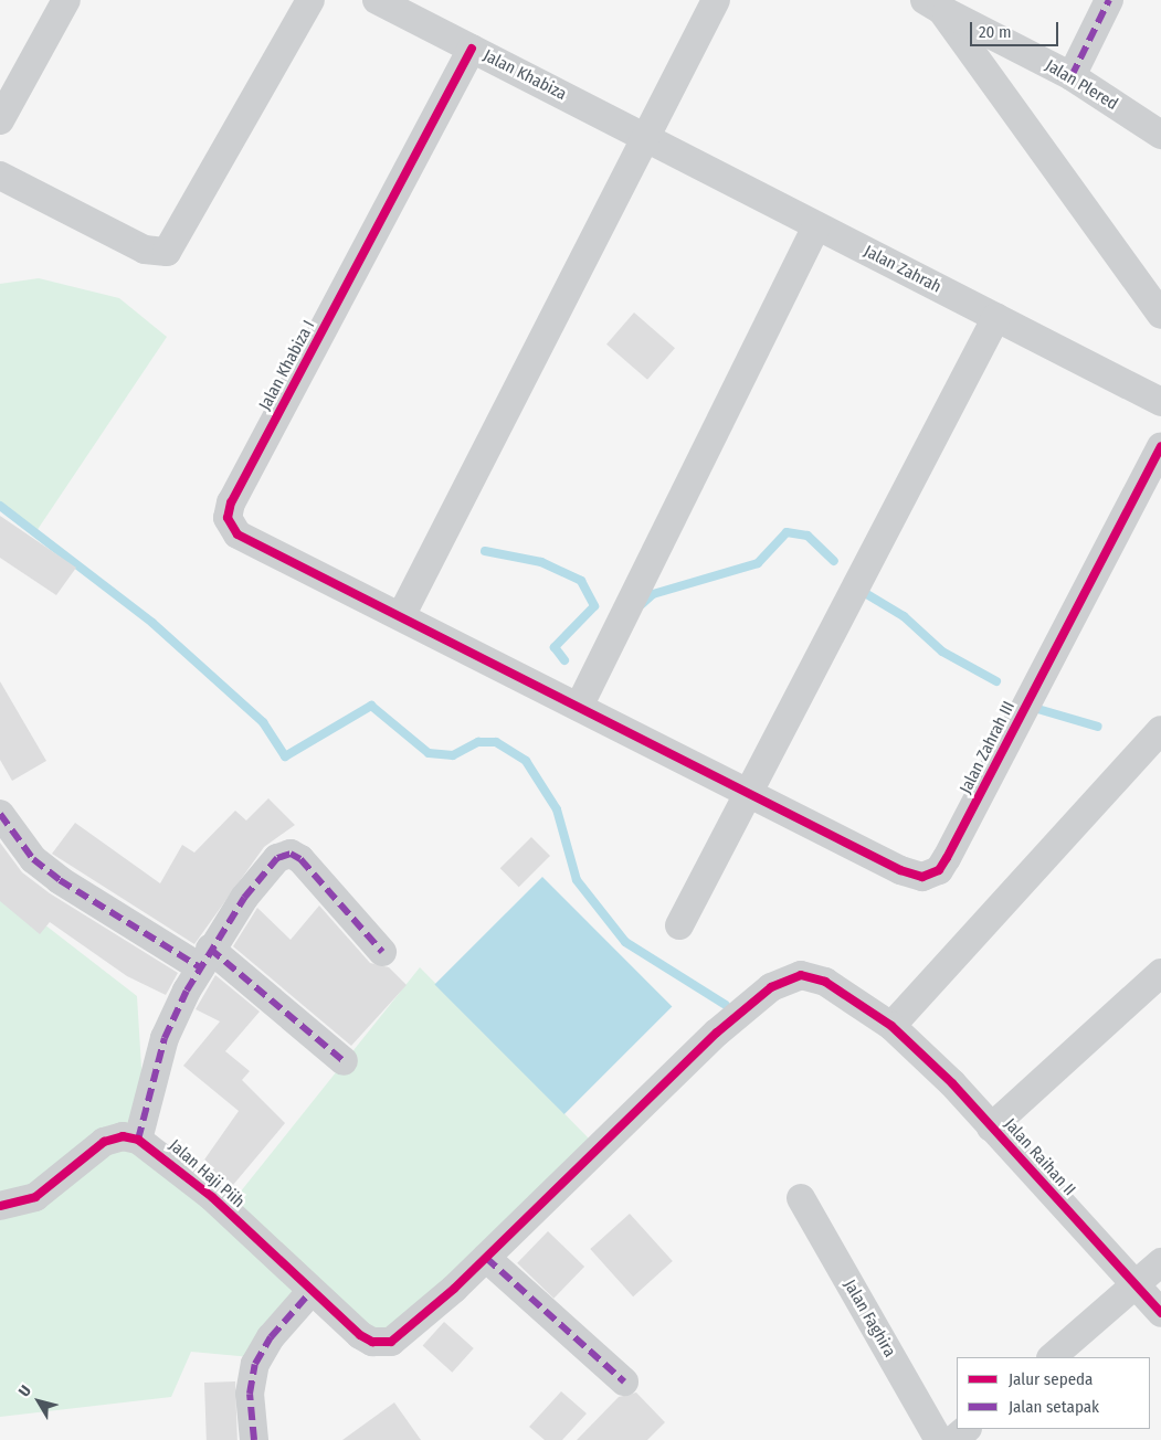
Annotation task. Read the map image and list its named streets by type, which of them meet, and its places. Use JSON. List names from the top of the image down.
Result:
{
  "streets": {
    "street": [
      "Jalan Khabiza",
      "Jalan Plered",
      "Jalan Zahrah",
      "Jalan Khabiza I",
      "Jalan Zahrah III",
      "Jalan Raihan II",
      "Jalan Haji Piih",
      "Jalan Faghira"
    ]
  },
  "crossings": [
    ["Jalan Khabiza", "Jalan Zahrah"],
    ["Jalan Khabiza", "Jalan Khabiza I"],
    ["Jalan Raihan II", "Jalan Haji Piih"]
  ],
  "legend": ["Jalur sepeda", "Jalan setapak"],
  "scale_bar": "20 m",
  "north": "top left"
}
